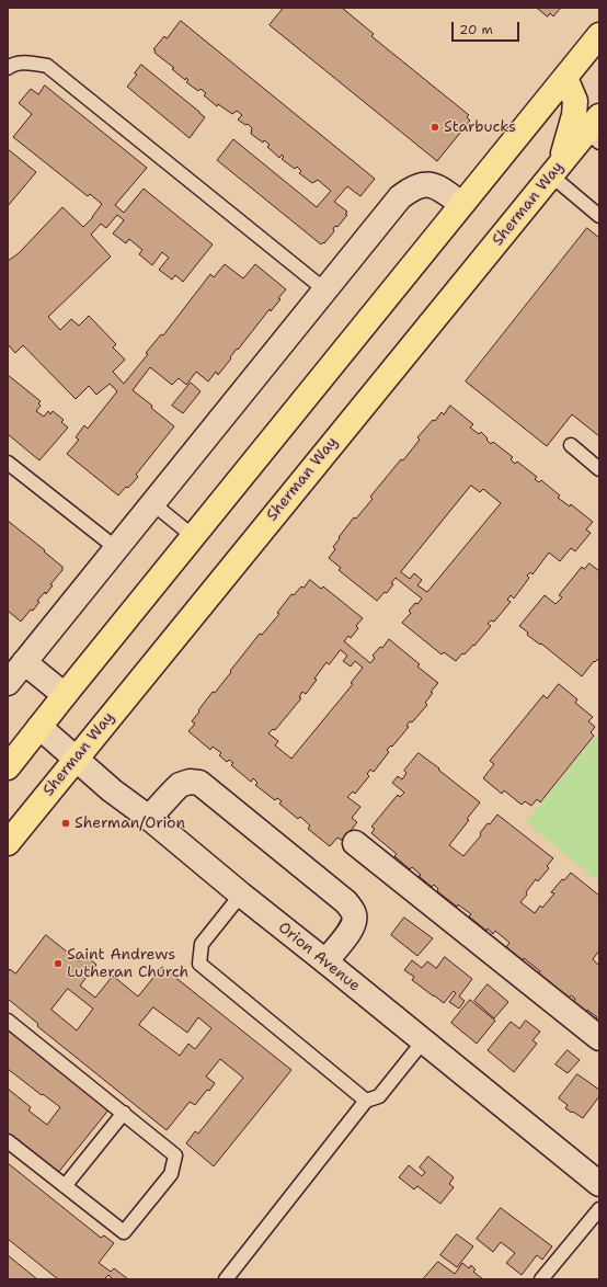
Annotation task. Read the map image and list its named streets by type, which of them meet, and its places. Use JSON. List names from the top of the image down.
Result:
{
  "streets": {
    "main road": ["Sherman Way"],
    "street": ["Orion Avenue"]
  },
  "crossings": [
    ["Sherman Way", "Orion Avenue"]
  ],
  "places": ["Starbucks", "Sherman/Orion", "Saint Andrews Lutheran Church"],
  "scale_bar": "20 m"
}
